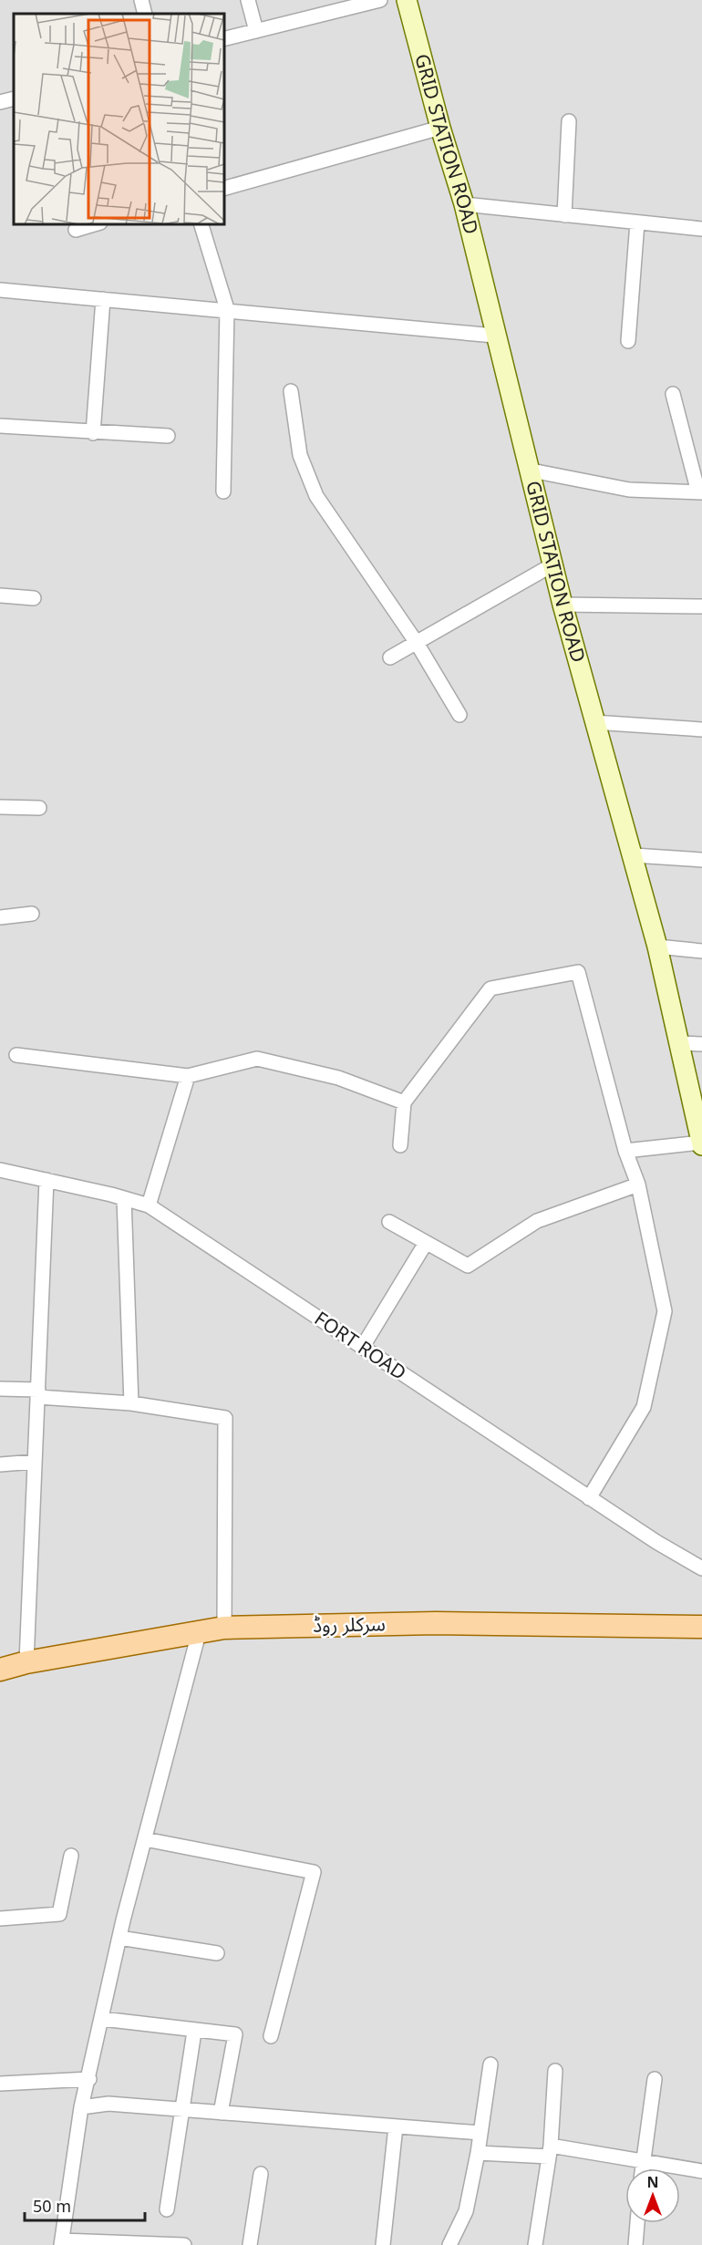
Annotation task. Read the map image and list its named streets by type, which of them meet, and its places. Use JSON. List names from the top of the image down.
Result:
{
  "streets": {
    "main road": ["GRID STATION ROAD", "سرکلر روڈ"],
    "street": ["FORT ROAD"]
  },
  "scale_bar": "50 m",
  "north": "top"
}
